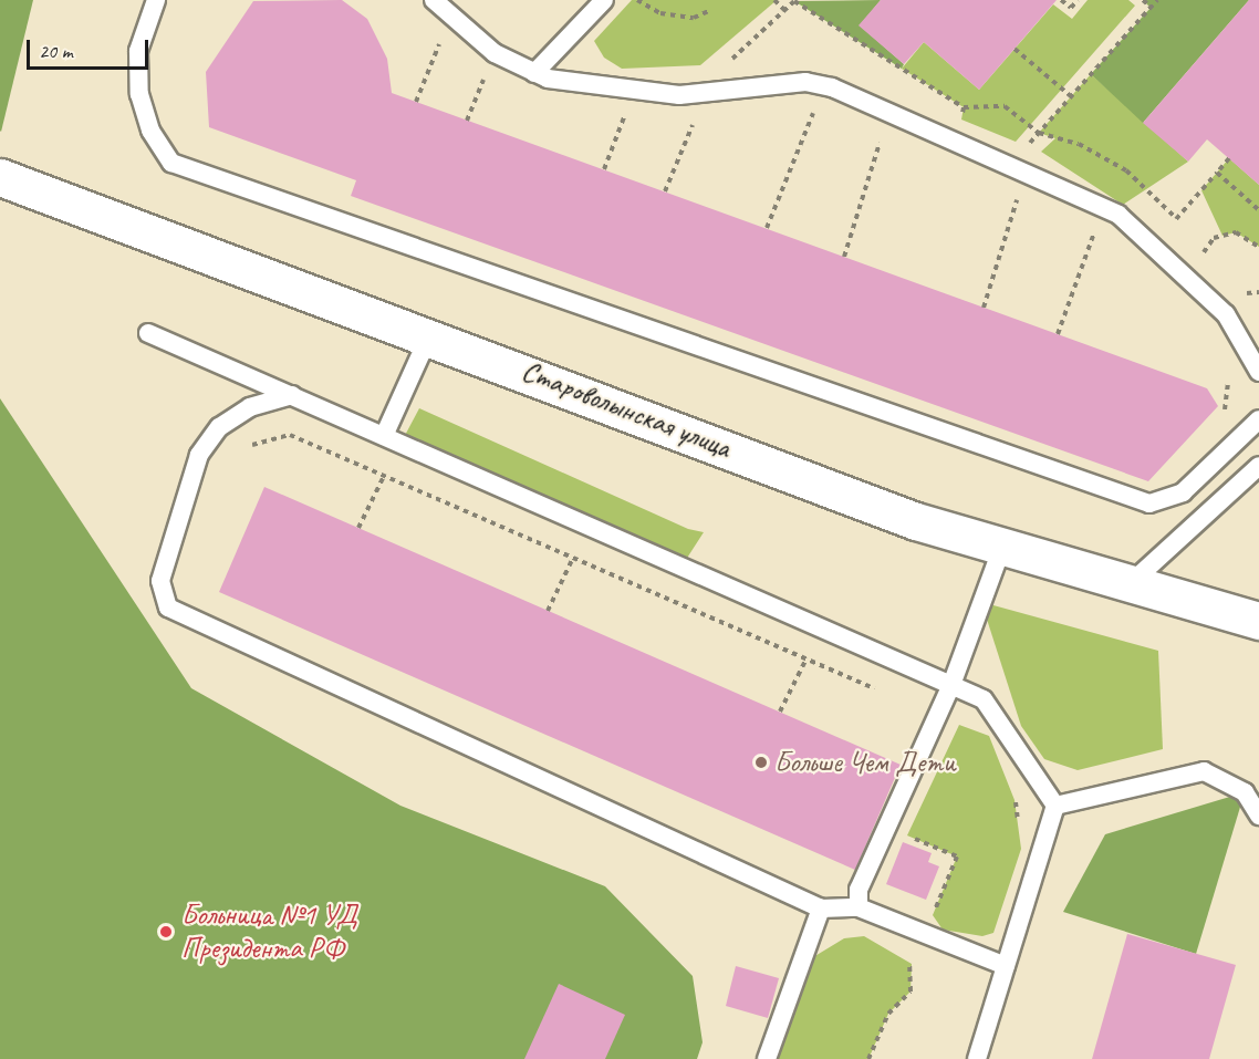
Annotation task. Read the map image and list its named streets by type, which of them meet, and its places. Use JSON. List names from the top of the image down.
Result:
{
  "streets": {
    "street": ["Староволынская улица"]
  },
  "places": ["Больше Чем Дети", "Больница №1 УД Президента РФ"],
  "scale_bar": "20 m"
}
